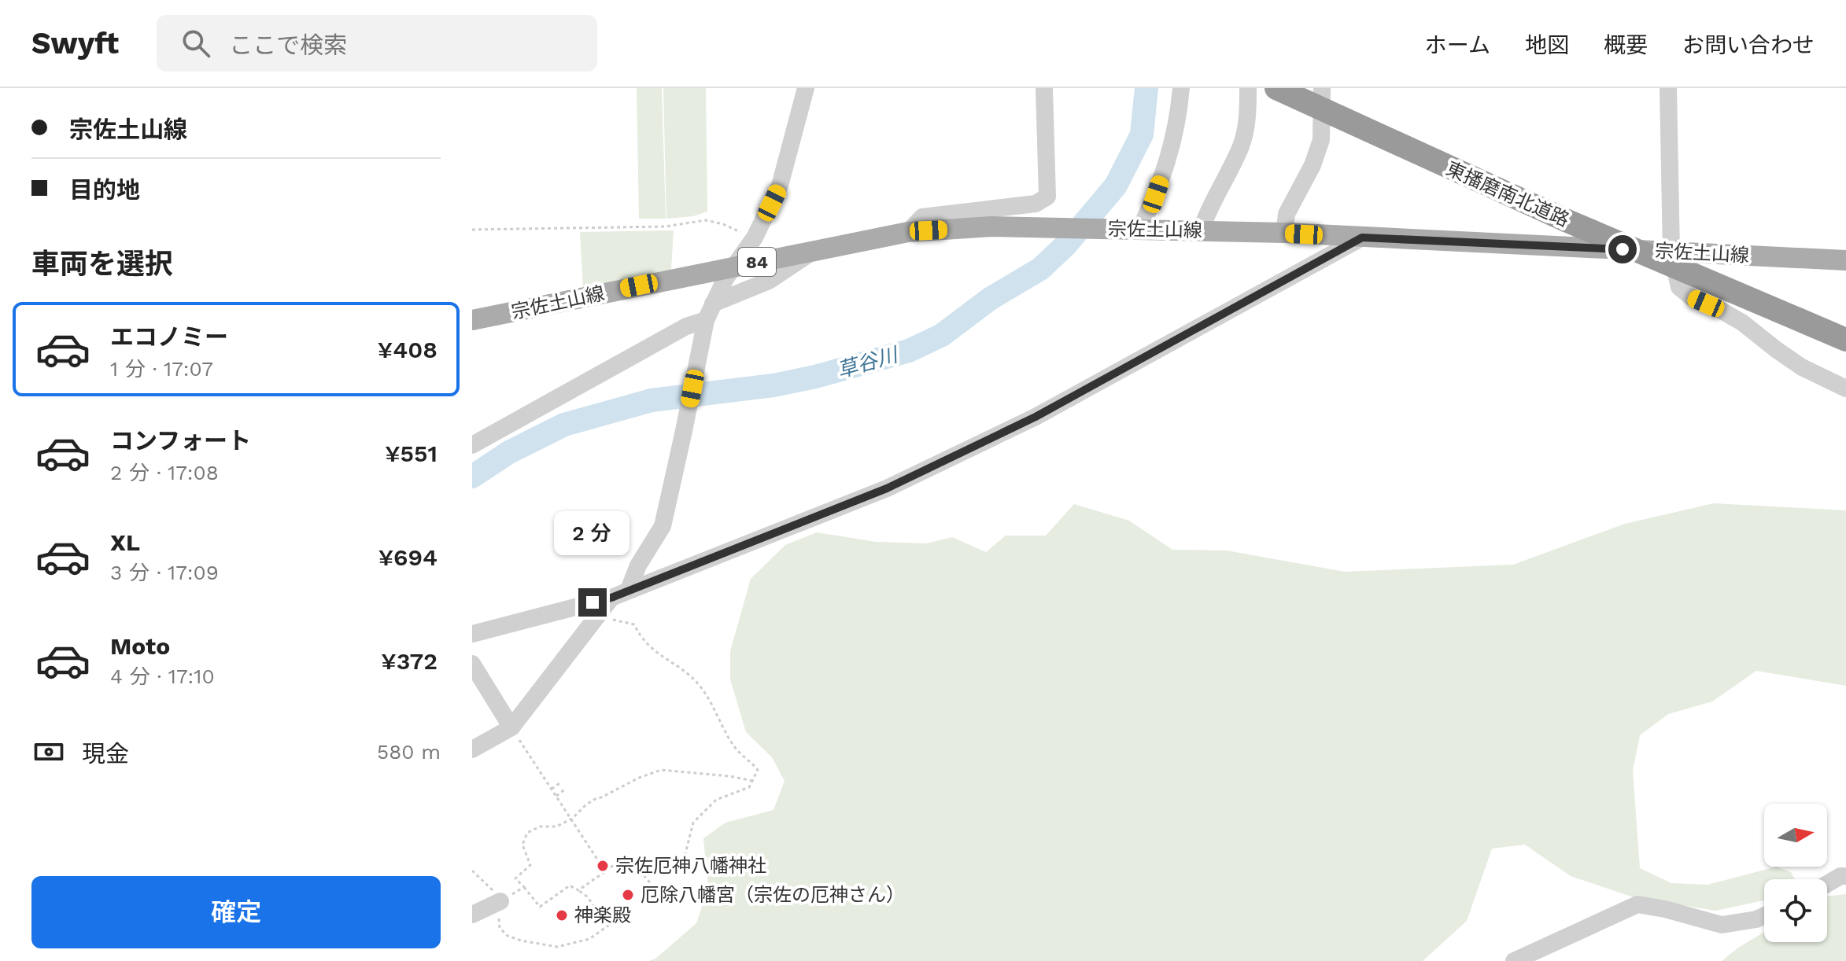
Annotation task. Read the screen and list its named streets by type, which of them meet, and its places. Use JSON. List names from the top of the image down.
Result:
{
  "streets": {
    "highway": ["東播磨南北道路"],
    "main road": ["宗佐土山線", "84"]
  },
  "water": ["草谷川"],
  "places": ["宗佐厄神八幡神社", "厄除八幡宮（宗佐の厄神さん）", "神楽殿"],
  "north": "right",
  "page": {
    "header": "Swyft",
    "search": "ここで検索",
    "nav": [
      "ホーム",
      "地図",
      "概要",
      "お問い合わせ"
    ],
    "banner": ["宗佐土山線", "目的地"],
    "heading": "車両を選択",
    "list": [
      {
        "name": "エコノミー",
        "note": "1 分 · 17:07",
        "value": "¥408"
      },
      {
        "name": "コンフォート",
        "note": "2 分 · 17:08",
        "value": "¥551"
      },
      {
        "name": "XL",
        "note": "3 分 · 17:09",
        "value": "¥694"
      },
      {
        "name": "Moto",
        "note": "4 分 · 17:10",
        "value": "¥372"
      }
    ],
    "bubble": "2 分",
    "pay": ["現金", "580 m"],
    "buttons": "確定"
  }
}
